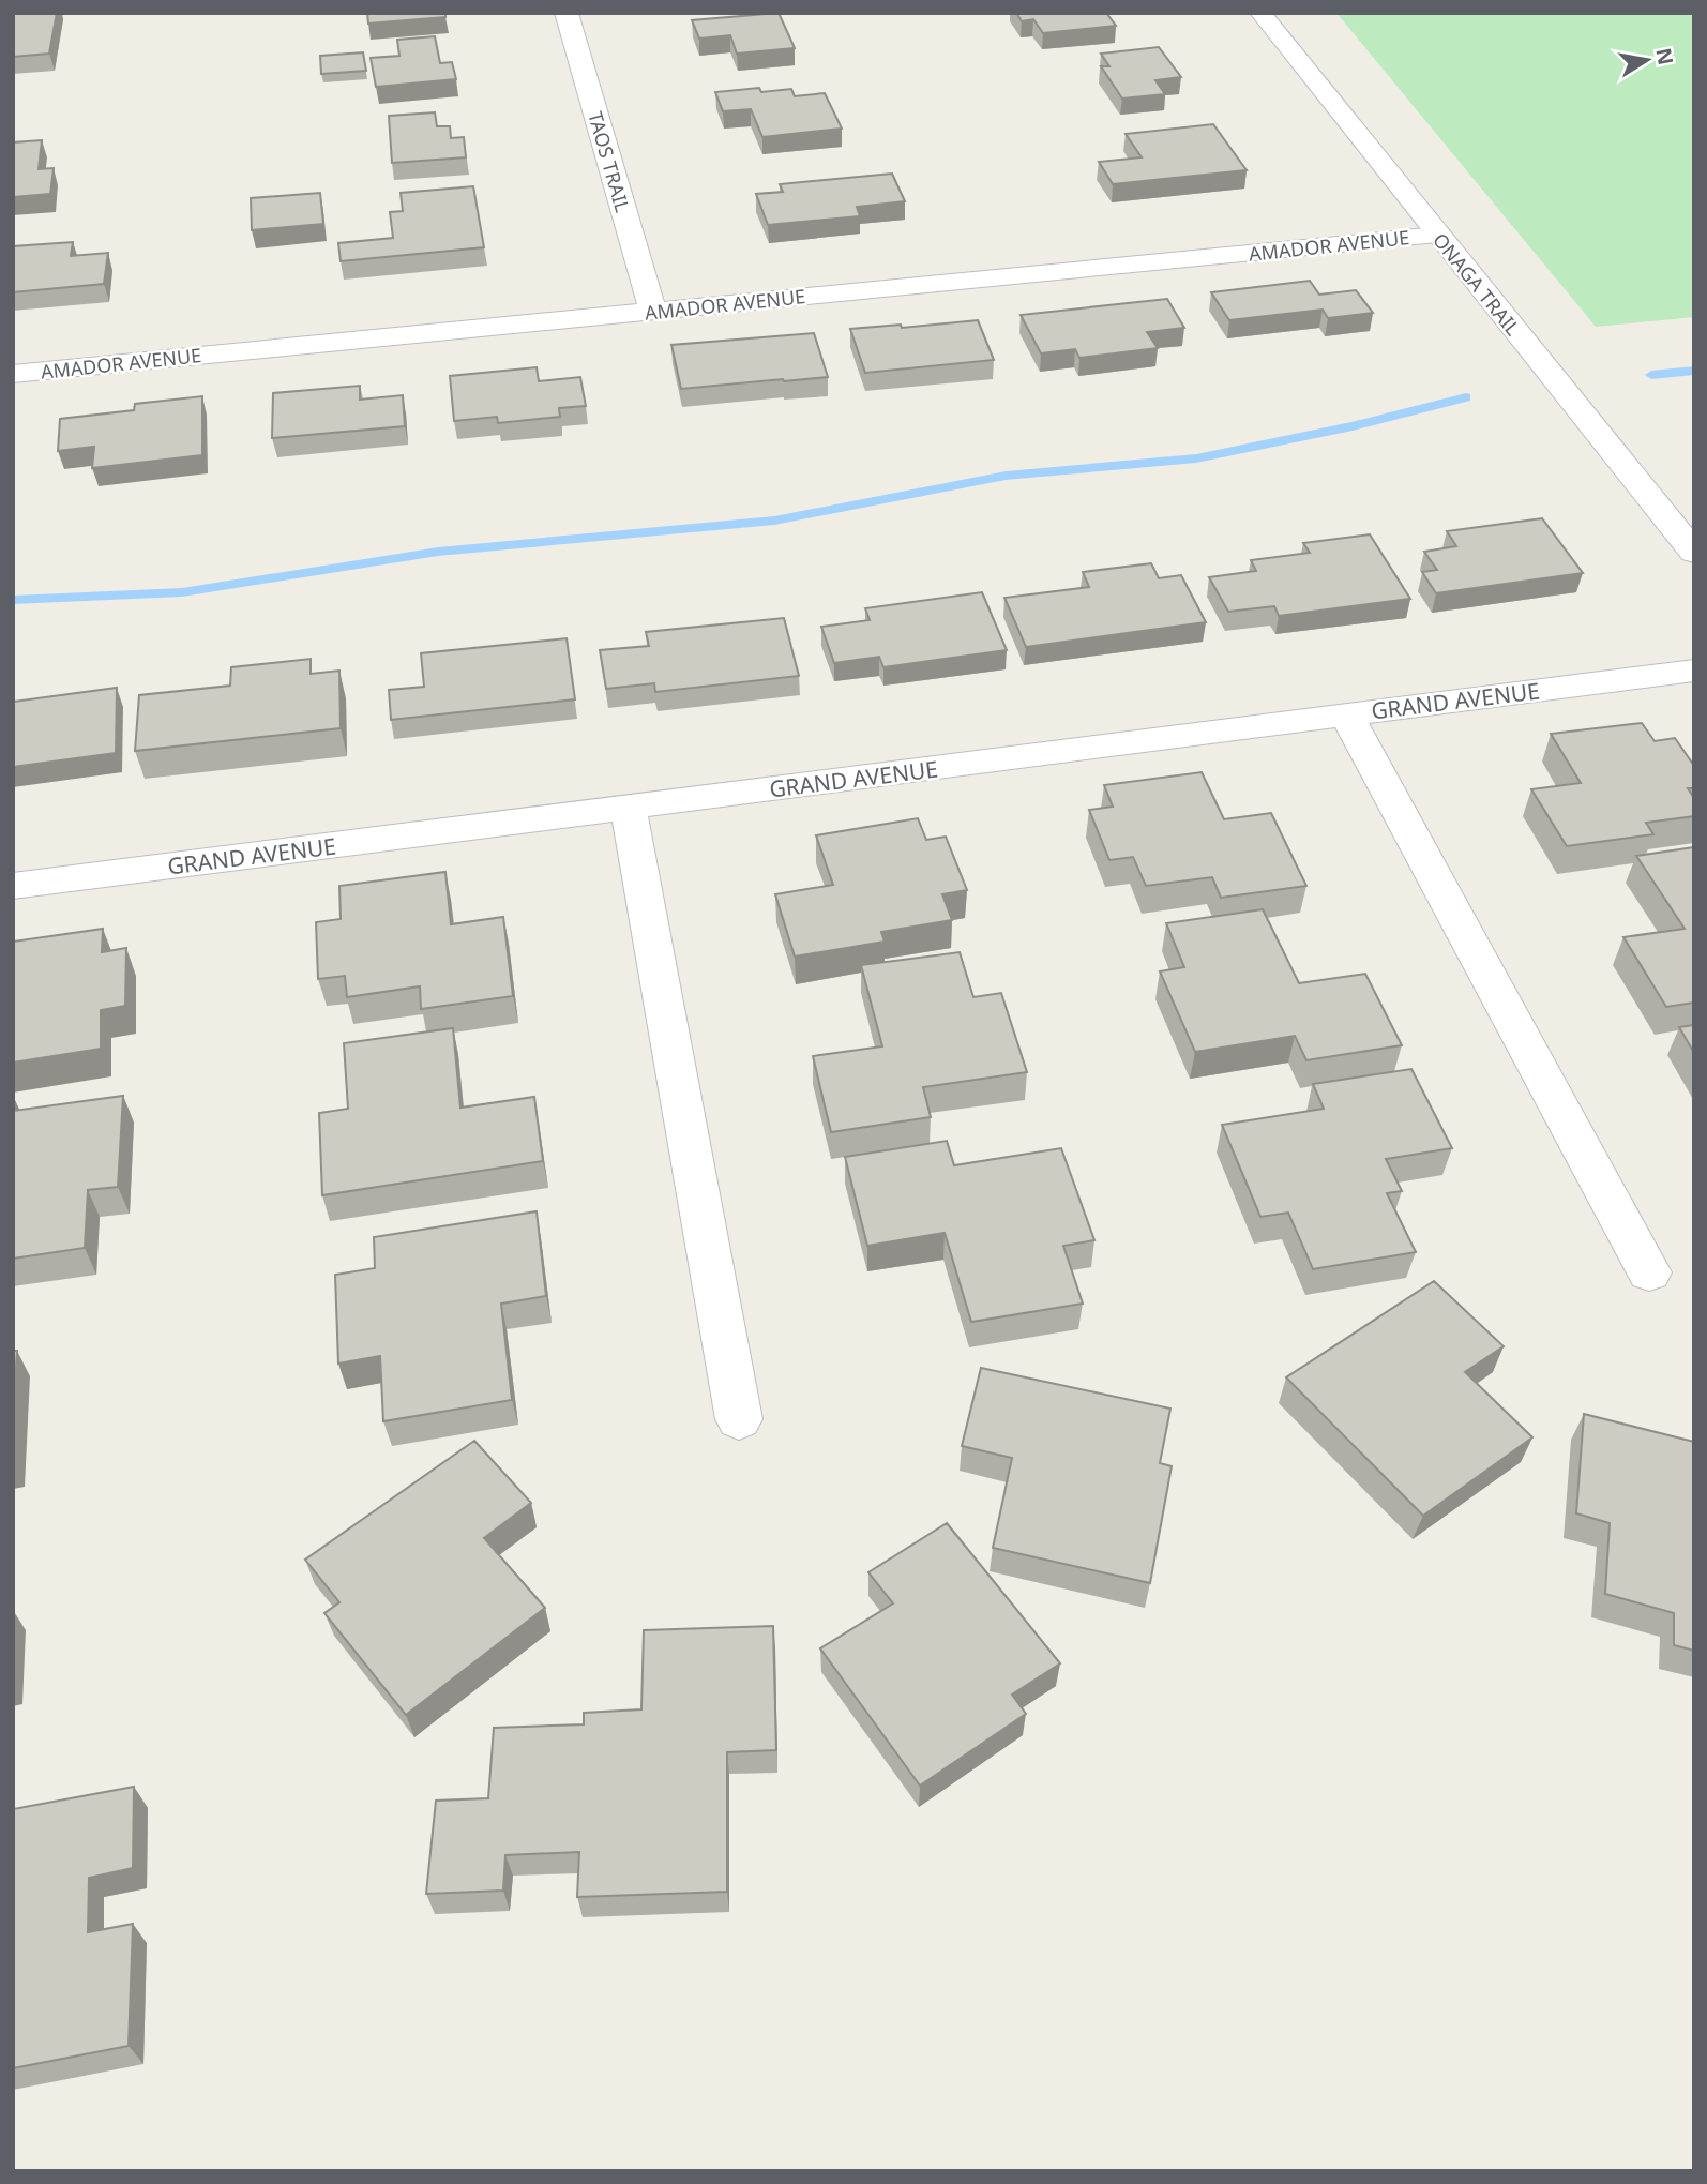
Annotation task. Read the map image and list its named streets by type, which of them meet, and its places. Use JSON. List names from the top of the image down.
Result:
{
  "streets": {
    "street": [
      "TAOS TRAIL",
      "AMADOR AVENUE",
      "ONAGA TRAIL",
      "GRAND AVENUE"
    ]
  },
  "crossings": [
    ["TAOS TRAIL", "AMADOR AVENUE"],
    ["AMADOR AVENUE", "ONAGA TRAIL"]
  ],
  "north": "right"
}
